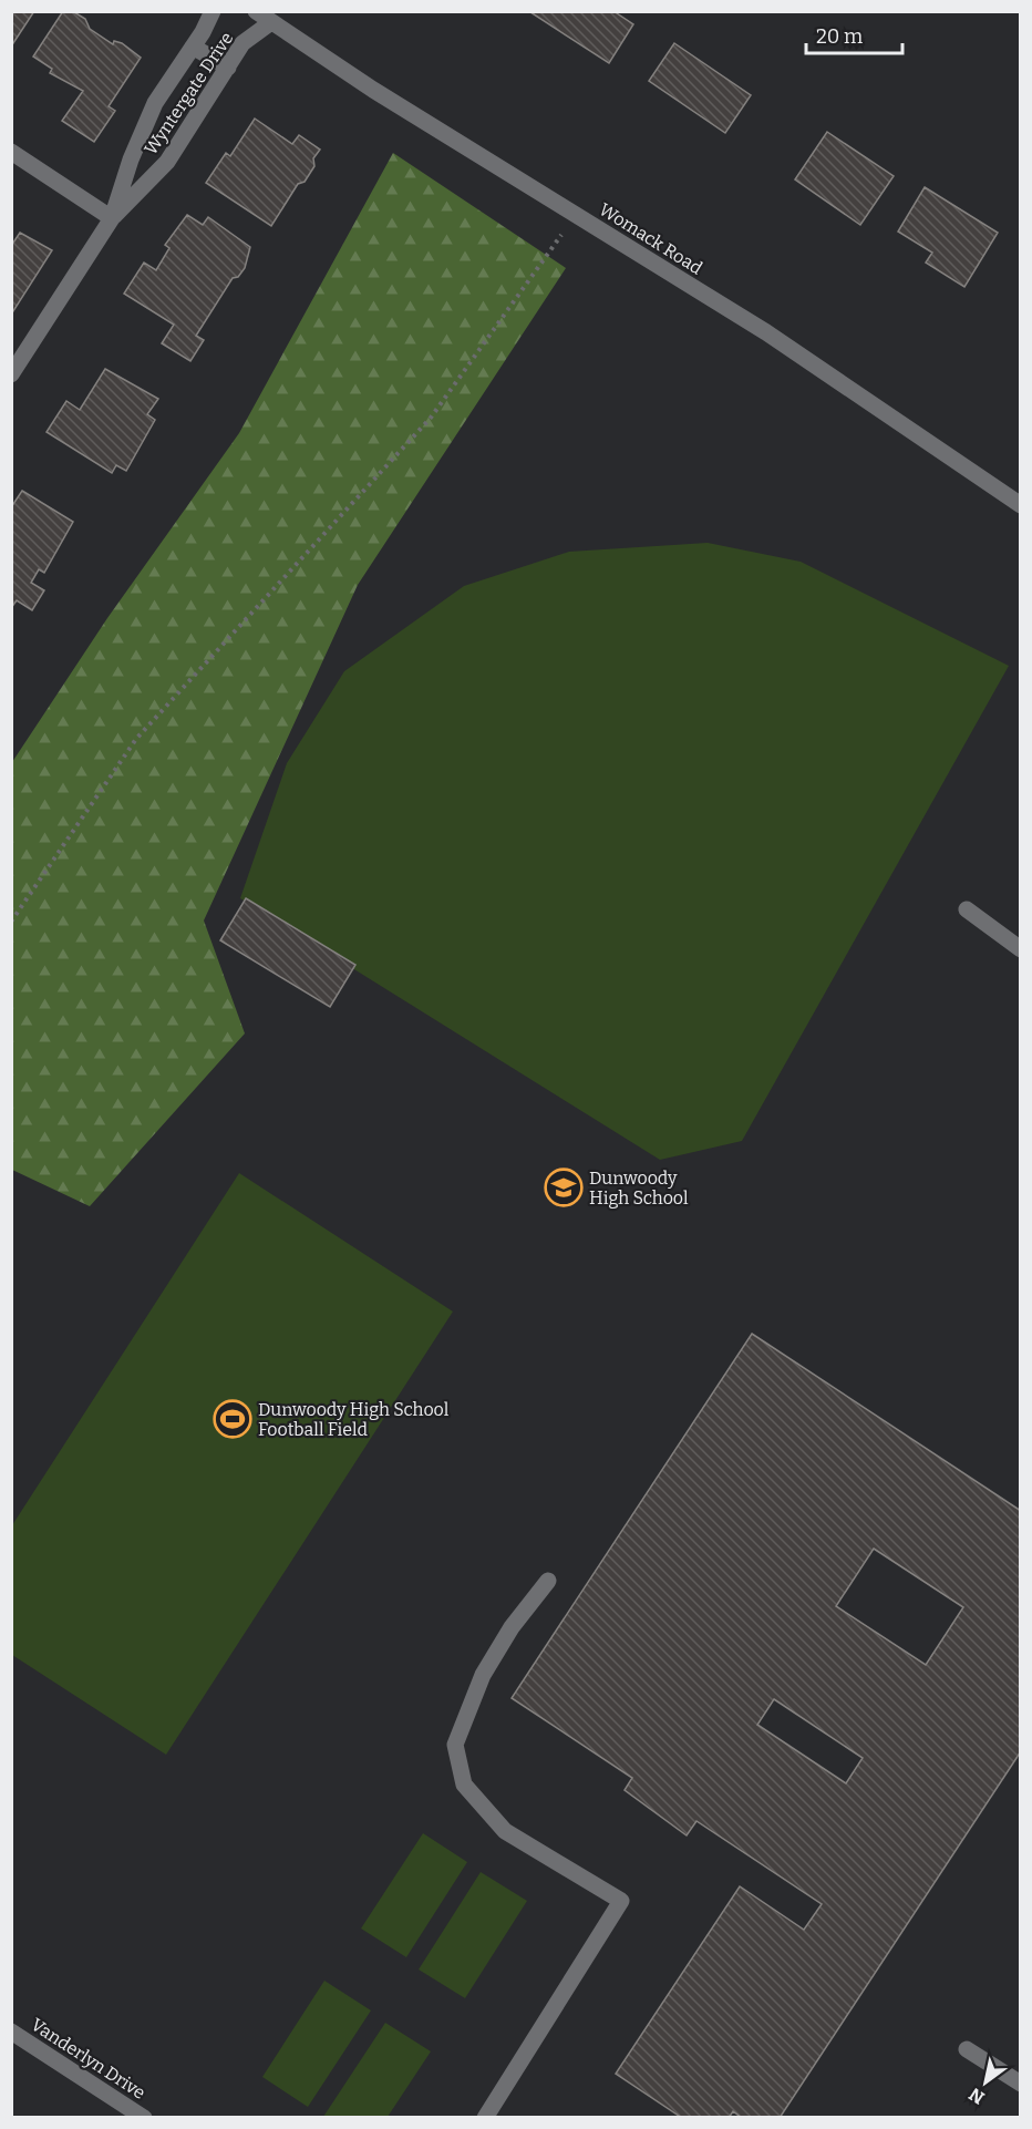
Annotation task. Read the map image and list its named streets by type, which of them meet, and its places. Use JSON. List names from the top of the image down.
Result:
{
  "streets": {
    "street": ["Wyntergate Drive", "Womack Road", "Vanderlyn Drive"]
  },
  "crossings": [
    ["Wyntergate Drive", "Womack Road"]
  ],
  "places": {
    "school or university": ["Dunwoody High School"],
    "sports": ["Dunwoody High School Football Field"]
  },
  "scale_bar": "20 m",
  "north": "bottom left"
}
